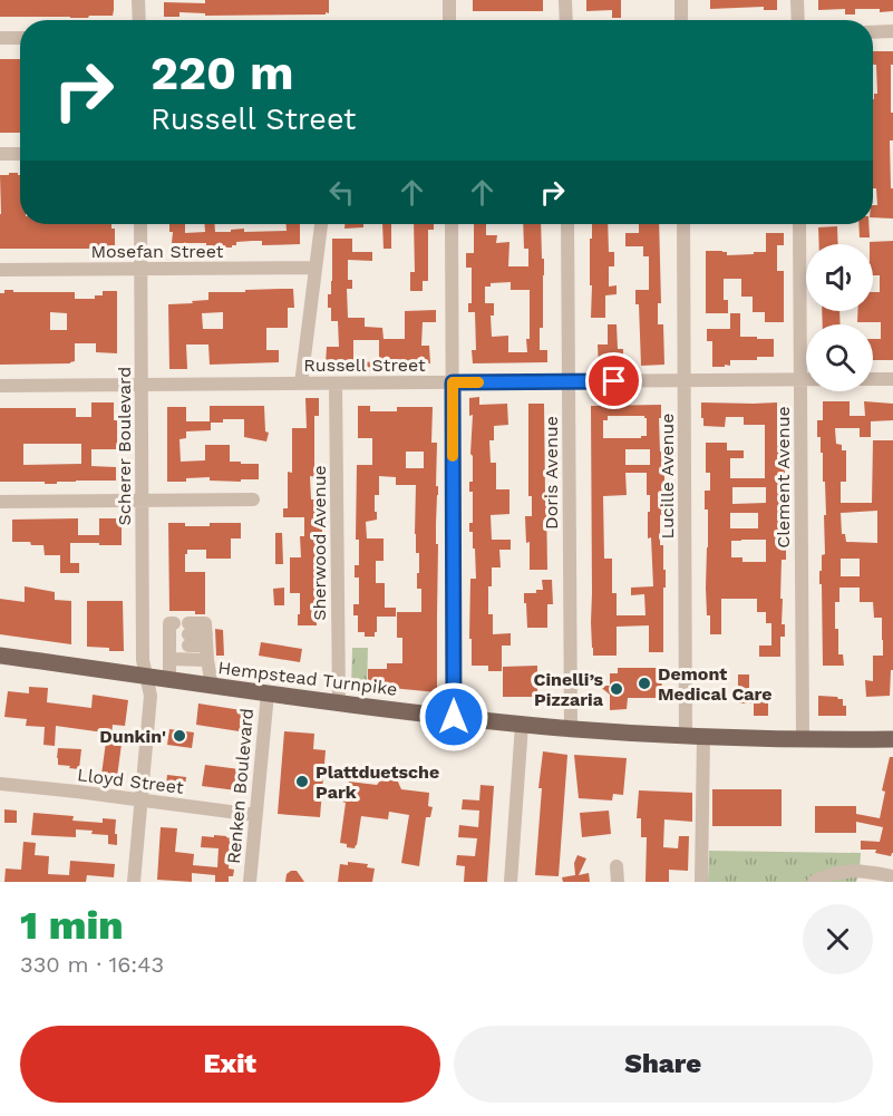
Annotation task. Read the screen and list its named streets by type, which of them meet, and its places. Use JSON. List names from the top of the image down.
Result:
{
  "streets": {
    "main road": ["Hempstead Turnpike"],
    "street": [
      "Mosefan Street",
      "Russell Street",
      "Scherer Boulevard",
      "Doris Avenue",
      "Lucille Avenue",
      "Clement Avenue",
      "Sherwood Avenue",
      "Lloyd Street",
      "Renken Boulevard"
    ]
  },
  "crossings": [
    ["Mosefan Street", "Scherer Boulevard"],
    ["Russell Street", "Scherer Boulevard"],
    ["Russell Street", "Doris Avenue"],
    ["Russell Street", "Lucille Avenue"],
    ["Russell Street", "Clement Avenue"],
    ["Russell Street", "Sherwood Avenue"],
    ["Scherer Boulevard", "Hempstead Turnpike"],
    ["Scherer Boulevard", "Lloyd Street"],
    ["Doris Avenue", "Hempstead Turnpike"],
    ["Lucille Avenue", "Hempstead Turnpike"],
    ["Clement Avenue", "Hempstead Turnpike"],
    ["Sherwood Avenue", "Hempstead Turnpike"],
    ["Hempstead Turnpike", "Renken Boulevard"],
    ["Lloyd Street", "Renken Boulevard"]
  ],
  "places": [
    "Demont Medical Care",
    "Cinelli’s Pizzaria",
    "Dunkin'",
    "Plattduetsche Park"
  ],
  "page": {
    "turn": ["220 m", "Russell Street"],
    "heading": ["1 min", "330 m · 16:43"],
    "buttons": ["Exit", "Share"]
  }
}
